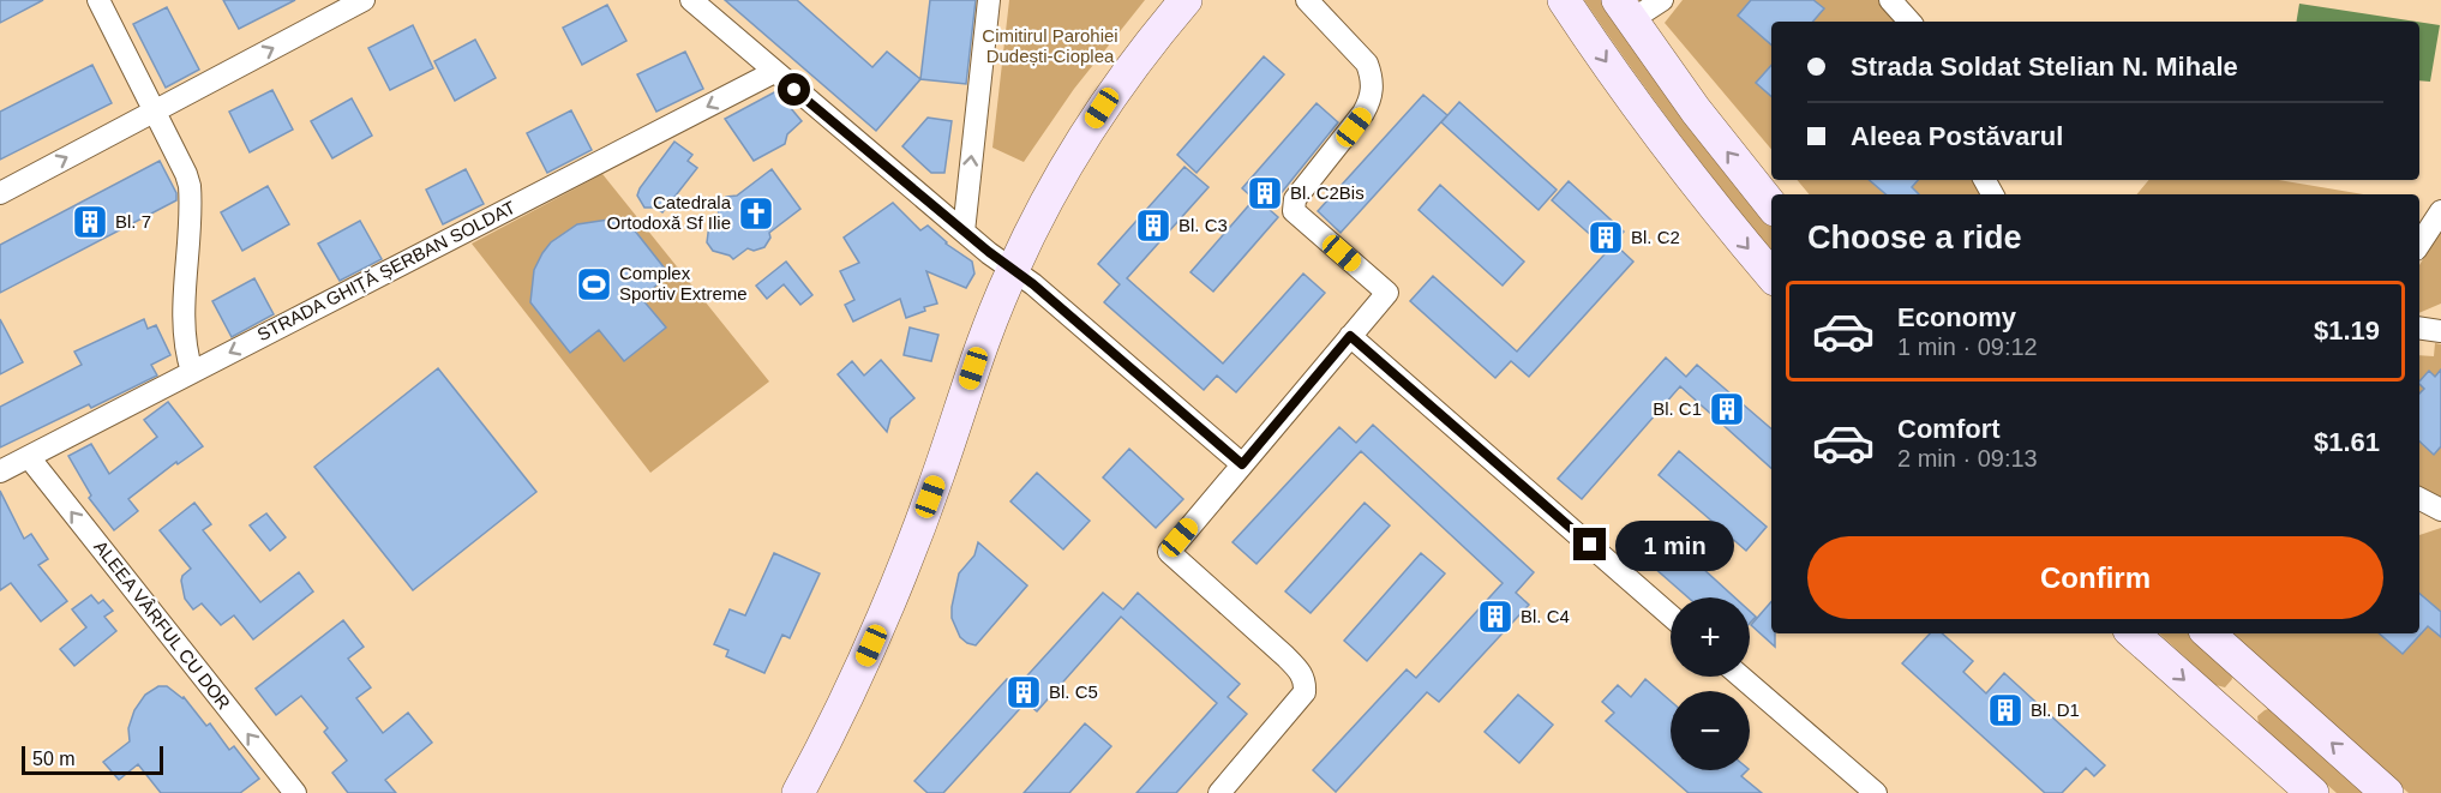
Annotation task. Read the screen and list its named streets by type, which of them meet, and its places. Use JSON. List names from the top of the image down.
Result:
{
  "streets": {
    "street": ["STRADA GHIȚĂ ȘERBAN SOLDAT", "ALEEA VÂRFUL CU DOR"]
  },
  "crossings": [
    ["STRADA GHIȚĂ ȘERBAN SOLDAT", "ALEEA VÂRFUL CU DOR"]
  ],
  "one_way": ["STRADA GHIȚĂ ȘERBAN SOLDAT", "ALEEA VÂRFUL CU DOR"],
  "parks": ["Cimitirul Parohiei Dudești-Cioplea"],
  "places": {
    "building": [
      "Bl. C2Bis",
      "Bl. 7",
      "Bl. C3",
      "Bl. C2",
      "Bl. C1",
      "Bl. C4",
      "Bl. C5",
      "Bl. D1"
    ],
    "church": ["Catedrala Ortodoxă Sf Ilie"],
    "sports": ["Complex Sportiv Extreme"]
  },
  "scale_bar": "50 m",
  "page": {
    "banner": ["Strada Soldat Stelian N. Mihale", "Aleea Postăvarul"],
    "heading": "Choose a ride",
    "list": [
      {
        "name": "Economy",
        "note": "1 min · 09:12",
        "value": "$1.19"
      },
      {
        "name": "Comfort",
        "note": "2 min · 09:13",
        "value": "$1.61"
      }
    ],
    "bubble": "1 min",
    "buttons": "Confirm",
    "map_buttons": ["+", "−"],
    "scale": "50 m"
  }
}
